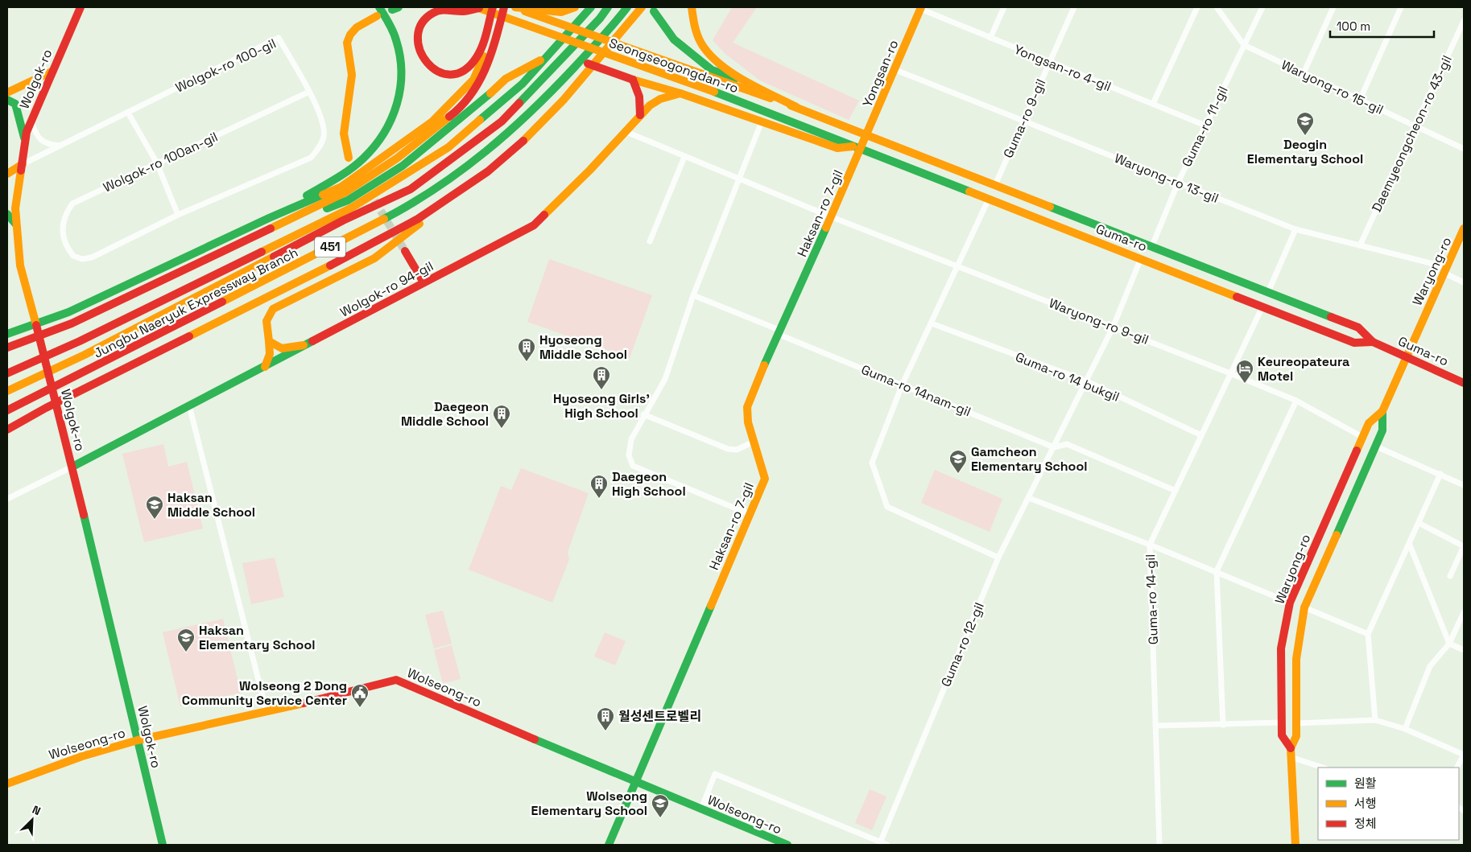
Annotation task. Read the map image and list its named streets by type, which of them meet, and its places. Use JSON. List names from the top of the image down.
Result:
{
  "streets": {
    "main road": [
      "Seongseogongdan-ro",
      "Yongsan-ro",
      "Wolgok-ro",
      "Haksan-ro 7-gil",
      "Guma-ro",
      "451",
      "Waryong-ro",
      "Wolgok-ro 94-gil",
      "Jungbu Naeryuk Expressway Branch",
      "Wolseong-ro"
    ],
    "street": [
      "Wolgok-ro 100-gil",
      "Yongsan-ro 4-gil",
      "Waryong-ro 15-gil",
      "Guma-ro 9-gil",
      "Guma-ro 11-gil",
      "Daemyeongcheon-ro 43-gil",
      "Wolgok-ro 100an-gil",
      "Waryong-ro 13-gil",
      "Waryong-ro 9-gil",
      "Guma-ro 14 bukgil",
      "Guma-ro 14nam-gil",
      "Guma-ro 14-gil",
      "Guma-ro 12-gil"
    ]
  },
  "crossings": [
    ["Wolgok-ro 100-gil", "Wolgok-ro"],
    ["Wolgok-ro 100-gil", "Wolgok-ro 100an-gil"],
    ["Seongseogongdan-ro", "Yongsan-ro"],
    ["Seongseogongdan-ro", "Haksan-ro 7-gil"],
    ["Seongseogongdan-ro", "Guma-ro"],
    ["Yongsan-ro 4-gil", "Yongsan-ro"],
    ["Yongsan-ro 4-gil", "Guma-ro 9-gil"],
    ["Yongsan-ro 4-gil", "Guma-ro 11-gil"],
    ["Yongsan-ro", "Waryong-ro 13-gil"],
    ["Yongsan-ro", "Haksan-ro 7-gil"],
    ["Yongsan-ro", "Guma-ro"],
    ["Wolgok-ro", "Wolgok-ro 94-gil"],
    ["Wolgok-ro", "Wolseong-ro"],
    ["Waryong-ro 15-gil", "Guma-ro 11-gil"],
    ["Waryong-ro 15-gil", "Daemyeongcheon-ro 43-gil"],
    ["Guma-ro 9-gil", "Waryong-ro 13-gil"],
    ["Guma-ro 9-gil", "Guma-ro"],
    ["Guma-ro 11-gil", "Waryong-ro 13-gil"],
    ["Guma-ro 11-gil", "Guma-ro"],
    ["Daemyeongcheon-ro 43-gil", "Waryong-ro 13-gil"],
    ["Waryong-ro 13-gil", "Waryong-ro"],
    ["Haksan-ro 7-gil", "Guma-ro"],
    ["Haksan-ro 7-gil", "Waryong-ro 9-gil"],
    ["Haksan-ro 7-gil", "Guma-ro 14nam-gil"],
    ["Haksan-ro 7-gil", "Wolseong-ro"],
    ["Guma-ro", "Waryong-ro"],
    ["Guma-ro", "Guma-ro 14-gil"],
    ["Guma-ro", "Guma-ro 12-gil"],
    ["Waryong-ro", "Waryong-ro 9-gil"],
    ["Wolgok-ro 94-gil", "Waryong-ro 9-gil"],
    ["Waryong-ro 9-gil", "Guma-ro 14-gil"],
    ["Waryong-ro 9-gil", "Guma-ro 12-gil"],
    ["Guma-ro 14 bukgil", "Guma-ro 14-gil"],
    ["Guma-ro 14 bukgil", "Guma-ro 12-gil"],
    ["Guma-ro 14nam-gil", "Guma-ro 12-gil"]
  ],
  "places": {
    "school or university": [
      "Deogin Elementary School",
      "Gamcheon Elementary School",
      "Haksan Middle School",
      "Haksan Elementary School",
      "Wolseong Elementary School"
    ],
    "building": [
      "Hyoseong Middle School",
      "Hyoseong Girls' High School",
      "Daegeon Middle School",
      "Daegeon High School",
      "월성센트로벨리"
    ],
    "hotel": ["Keureopateura Motel"],
    "public building": ["Wolseong 2 Dong Community Service Center"]
  },
  "legend": ["원활", "서행", "정체"],
  "scale_bar": "100 m",
  "north": "top right"
}
